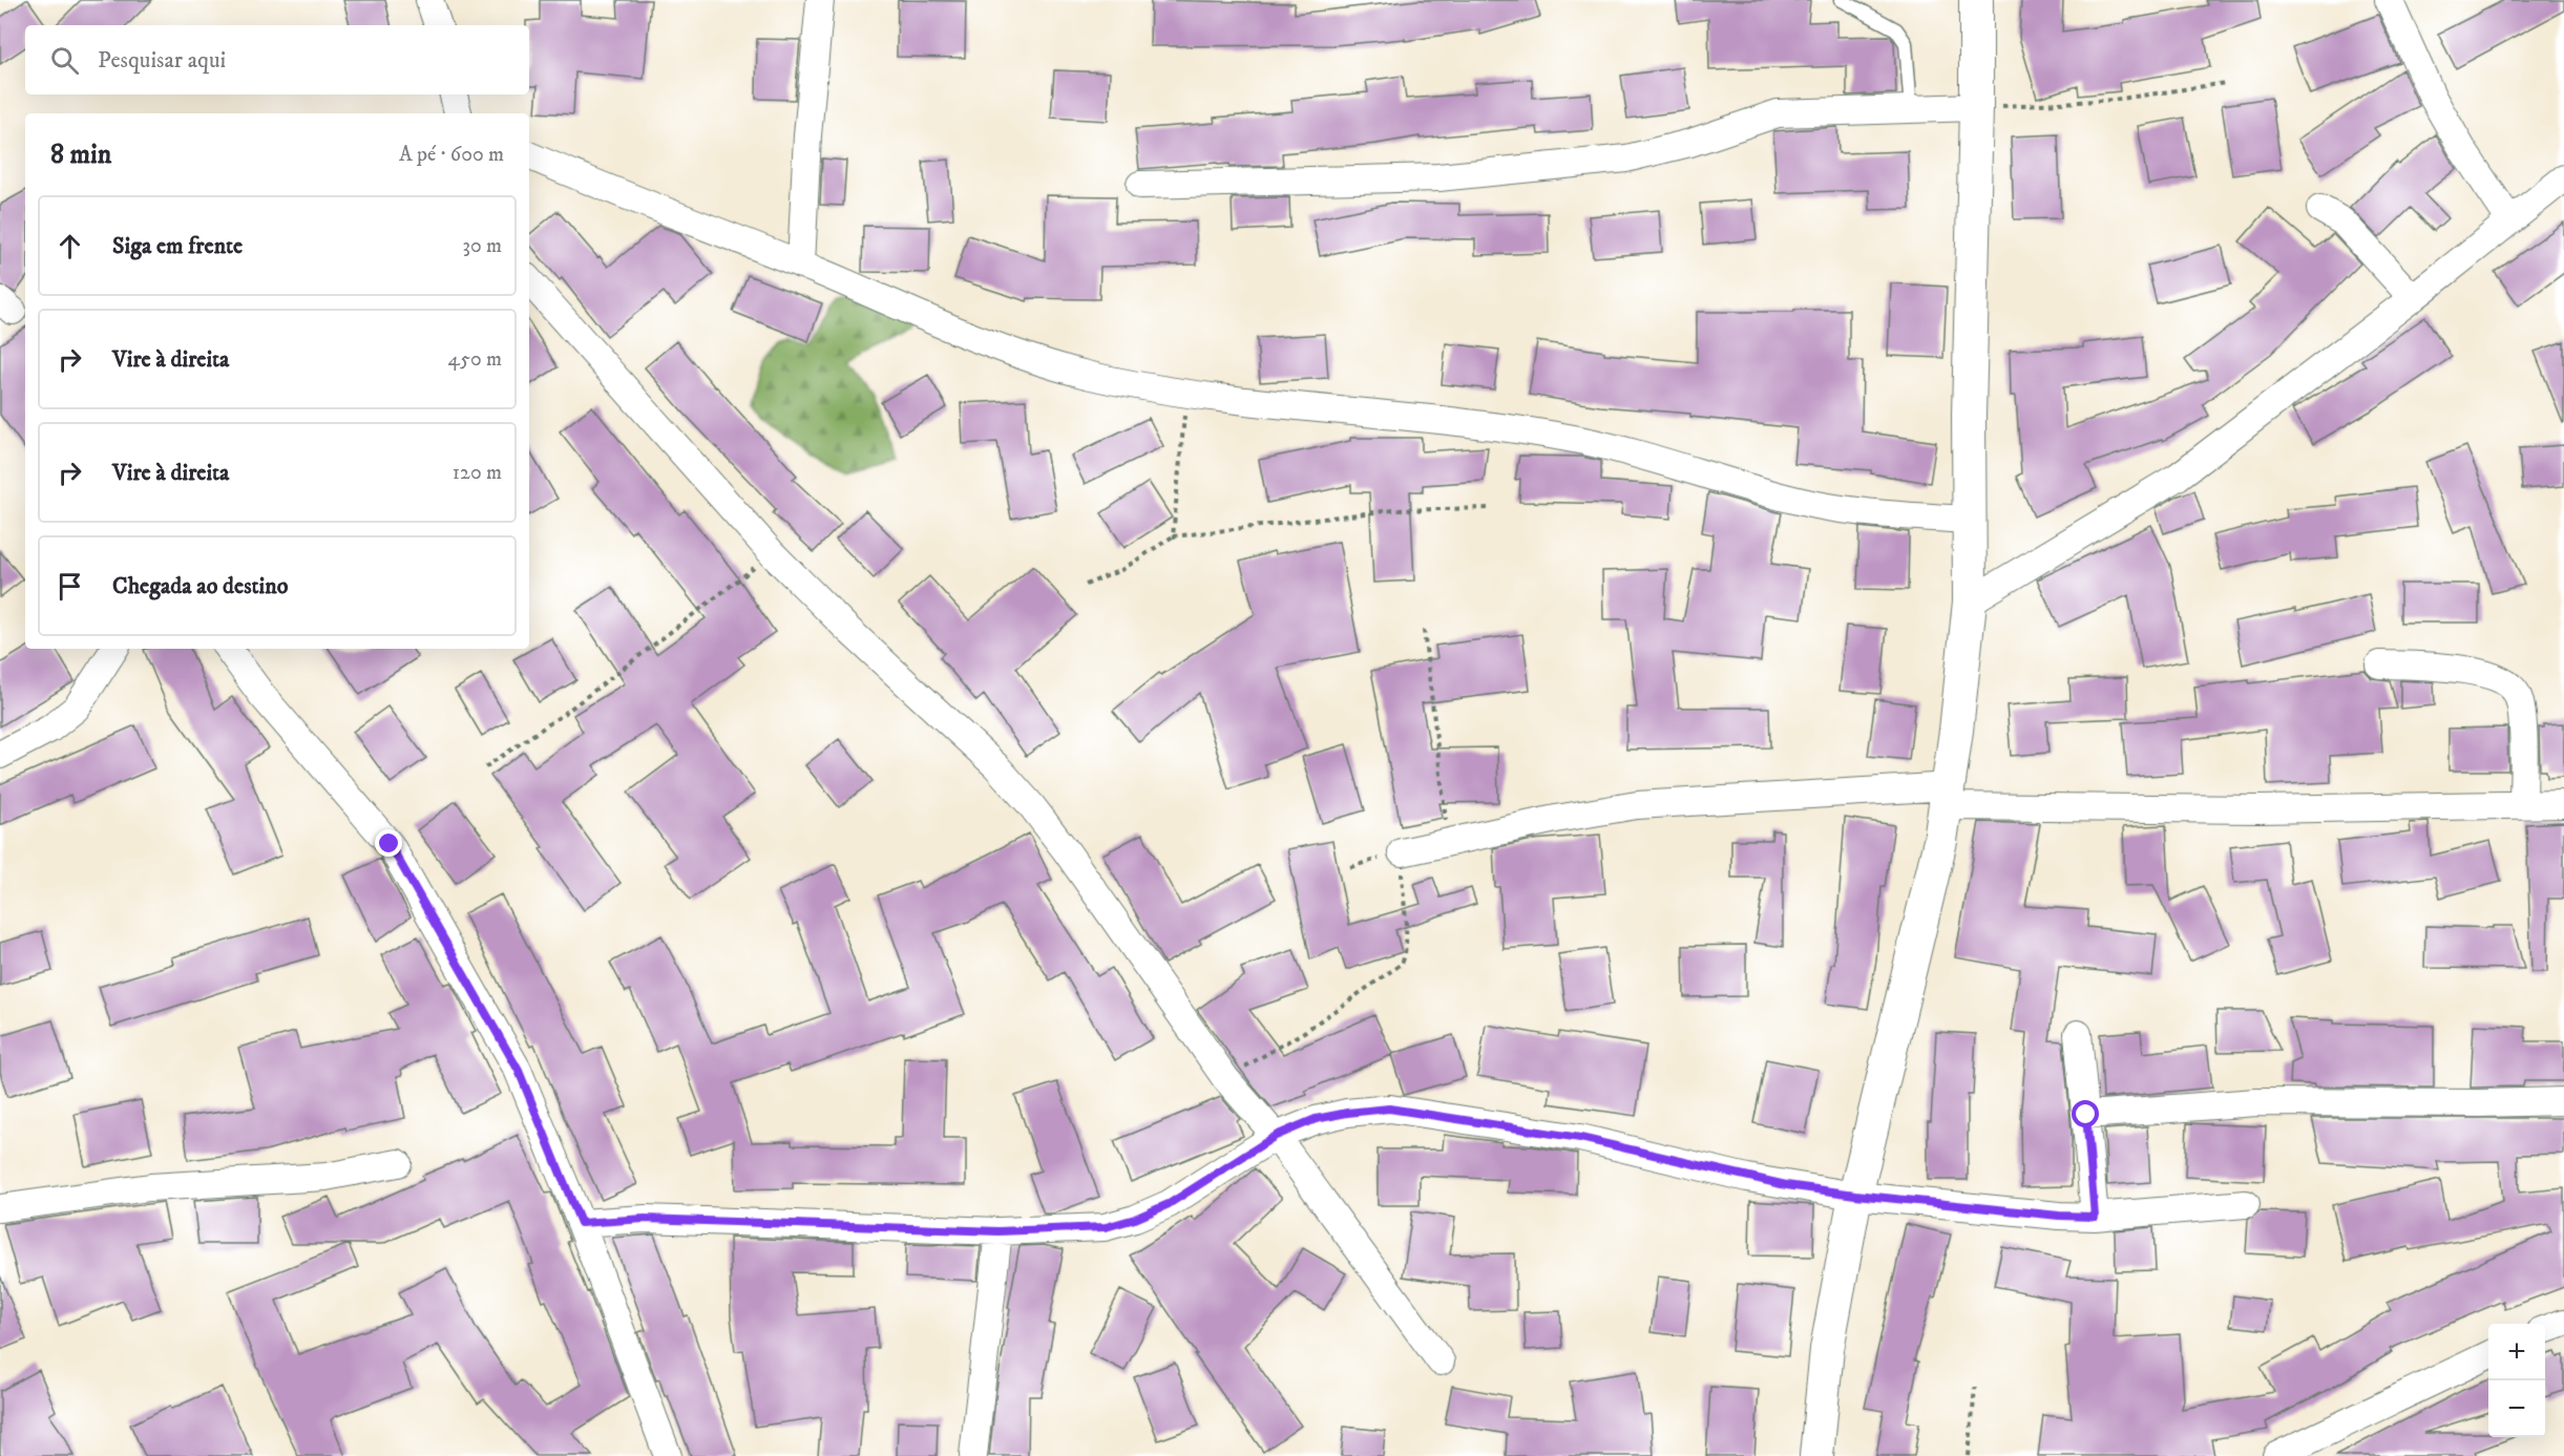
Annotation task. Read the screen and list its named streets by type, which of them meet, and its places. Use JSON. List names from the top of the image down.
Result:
{
  "page": {
    "search": "Pesquisar aqui",
    "heading": ["8 min", "A pé · 600 m"],
    "list": [
      ["Siga em frente", "30 m"],
      ["Vire à direita", "450 m"],
      ["Vire à direita", "120 m"],
      "Chegada ao destino"
    ],
    "map_buttons": ["+", "−"]
  }
}
